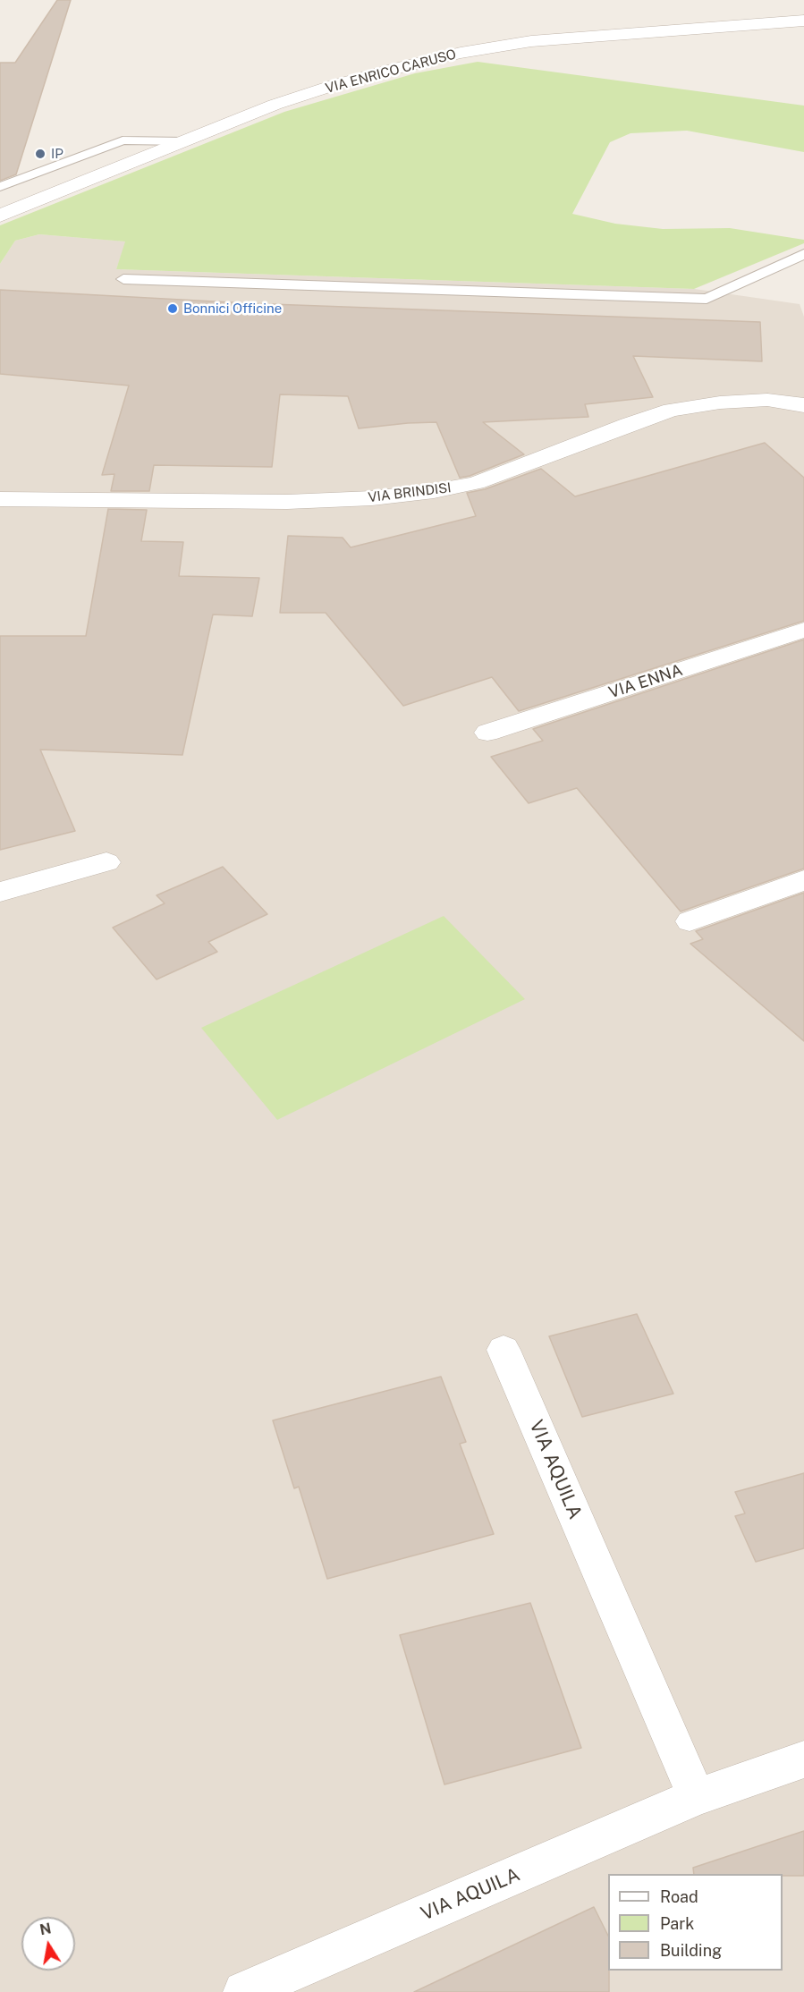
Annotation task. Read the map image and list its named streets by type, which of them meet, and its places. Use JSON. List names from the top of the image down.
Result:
{
  "streets": {
    "street": [
      "VIA ENRICO CARUSO",
      "VIA BRINDISI",
      "VIA ENNA",
      "VIA AQUILA"
    ]
  },
  "places": ["IP", "Bonnici Officine"],
  "legend": ["Road", "Park", "Building"],
  "north": "top"
}
